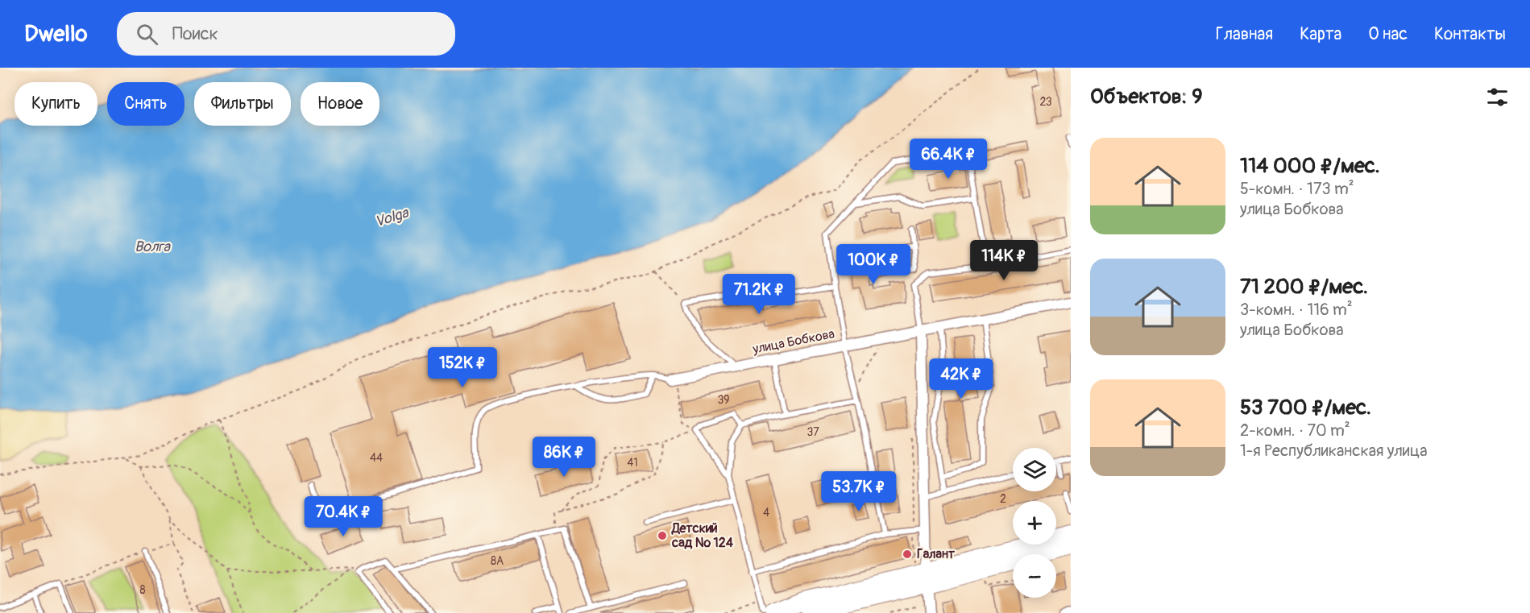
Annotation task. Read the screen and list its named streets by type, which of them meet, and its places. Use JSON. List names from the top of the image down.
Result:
{
  "streets": {
    "street": ["улица Бобкова"]
  },
  "water": ["Volga", "Волга"],
  "places": ["Детский сад № 124", "Галант"],
  "house_numbers": [
    "23",
    "39",
    "37",
    "44",
    "41",
    "2",
    "4",
    "8А",
    "8"
  ],
  "page": {
    "header": "Dwello",
    "search": "Поиск",
    "nav": [
      "Главная",
      "Карта",
      "О нас",
      "Контакты"
    ],
    "heading": "Объектов: 9",
    "chip": [
      "Купить",
      "Снять",
      "Фильтры",
      "Новое"
    ],
    "list": [
      {
        "name": "114 000 ₽/мес.",
        "note": "5-комн. · 173 m² · улица Бобкова"
      },
      {
        "name": "71 200 ₽/мес.",
        "note": "3-комн. · 116 m² · улица Бобкова"
      },
      {
        "name": "53 700 ₽/мес.",
        "note": "2-комн. · 70 m² · 1-я Республиканская улица"
      }
    ],
    "price": [
      "66.4K ₽",
      "114K ₽",
      "100K ₽",
      "71.2K ₽",
      "152K ₽",
      "42K ₽",
      "86K ₽",
      "53.7K ₽",
      "70.4K ₽"
    ],
    "map_buttons": ["+", "−"]
  }
}
